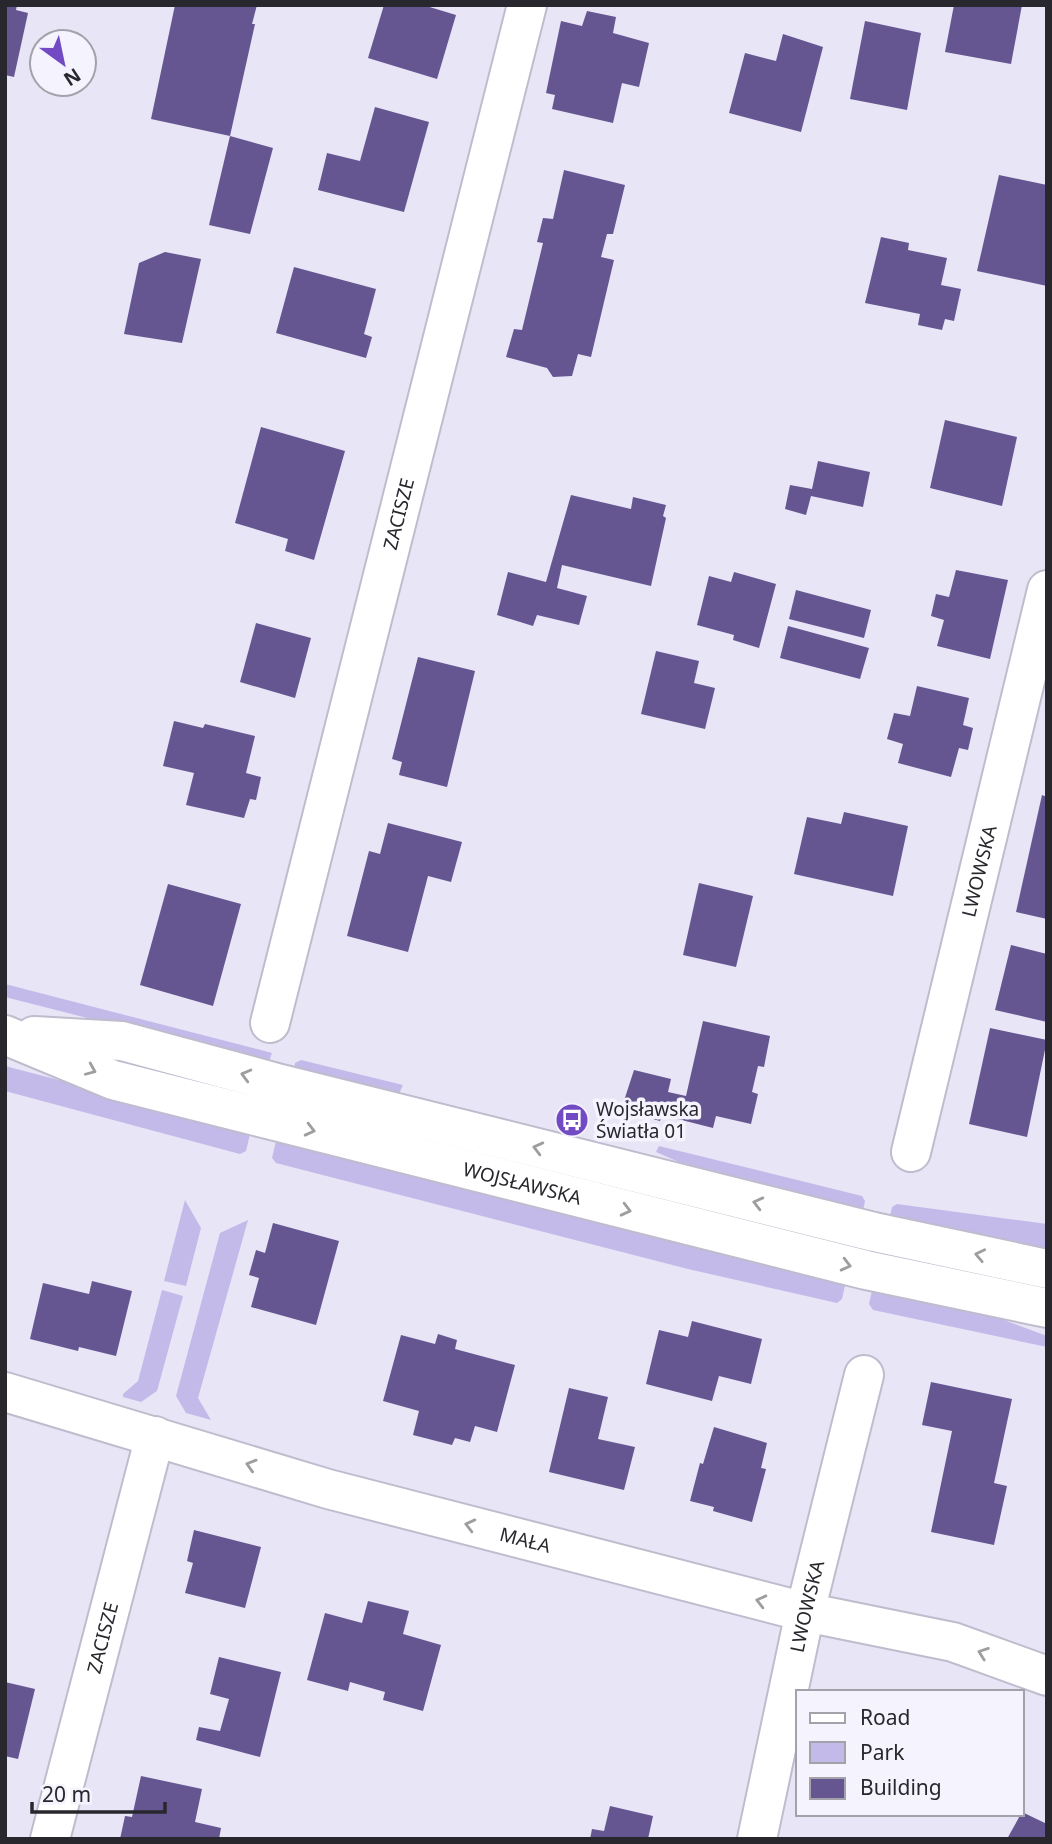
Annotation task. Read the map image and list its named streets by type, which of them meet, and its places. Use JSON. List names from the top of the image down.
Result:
{
  "streets": {
    "street": [
      "ZACISZE",
      "LWOWSKA",
      "WOJSŁAWSKA",
      "MAŁA"
    ]
  },
  "crossings": [
    ["ZACISZE", "MAŁA"],
    ["LWOWSKA", "MAŁA"]
  ],
  "one_way": ["MAŁA"],
  "places": {
    "bus stop": ["Wojsławska Światła 01"]
  },
  "legend": ["Road", "Park", "Building"],
  "scale_bar": "20 m",
  "north": "bottom right"
}
